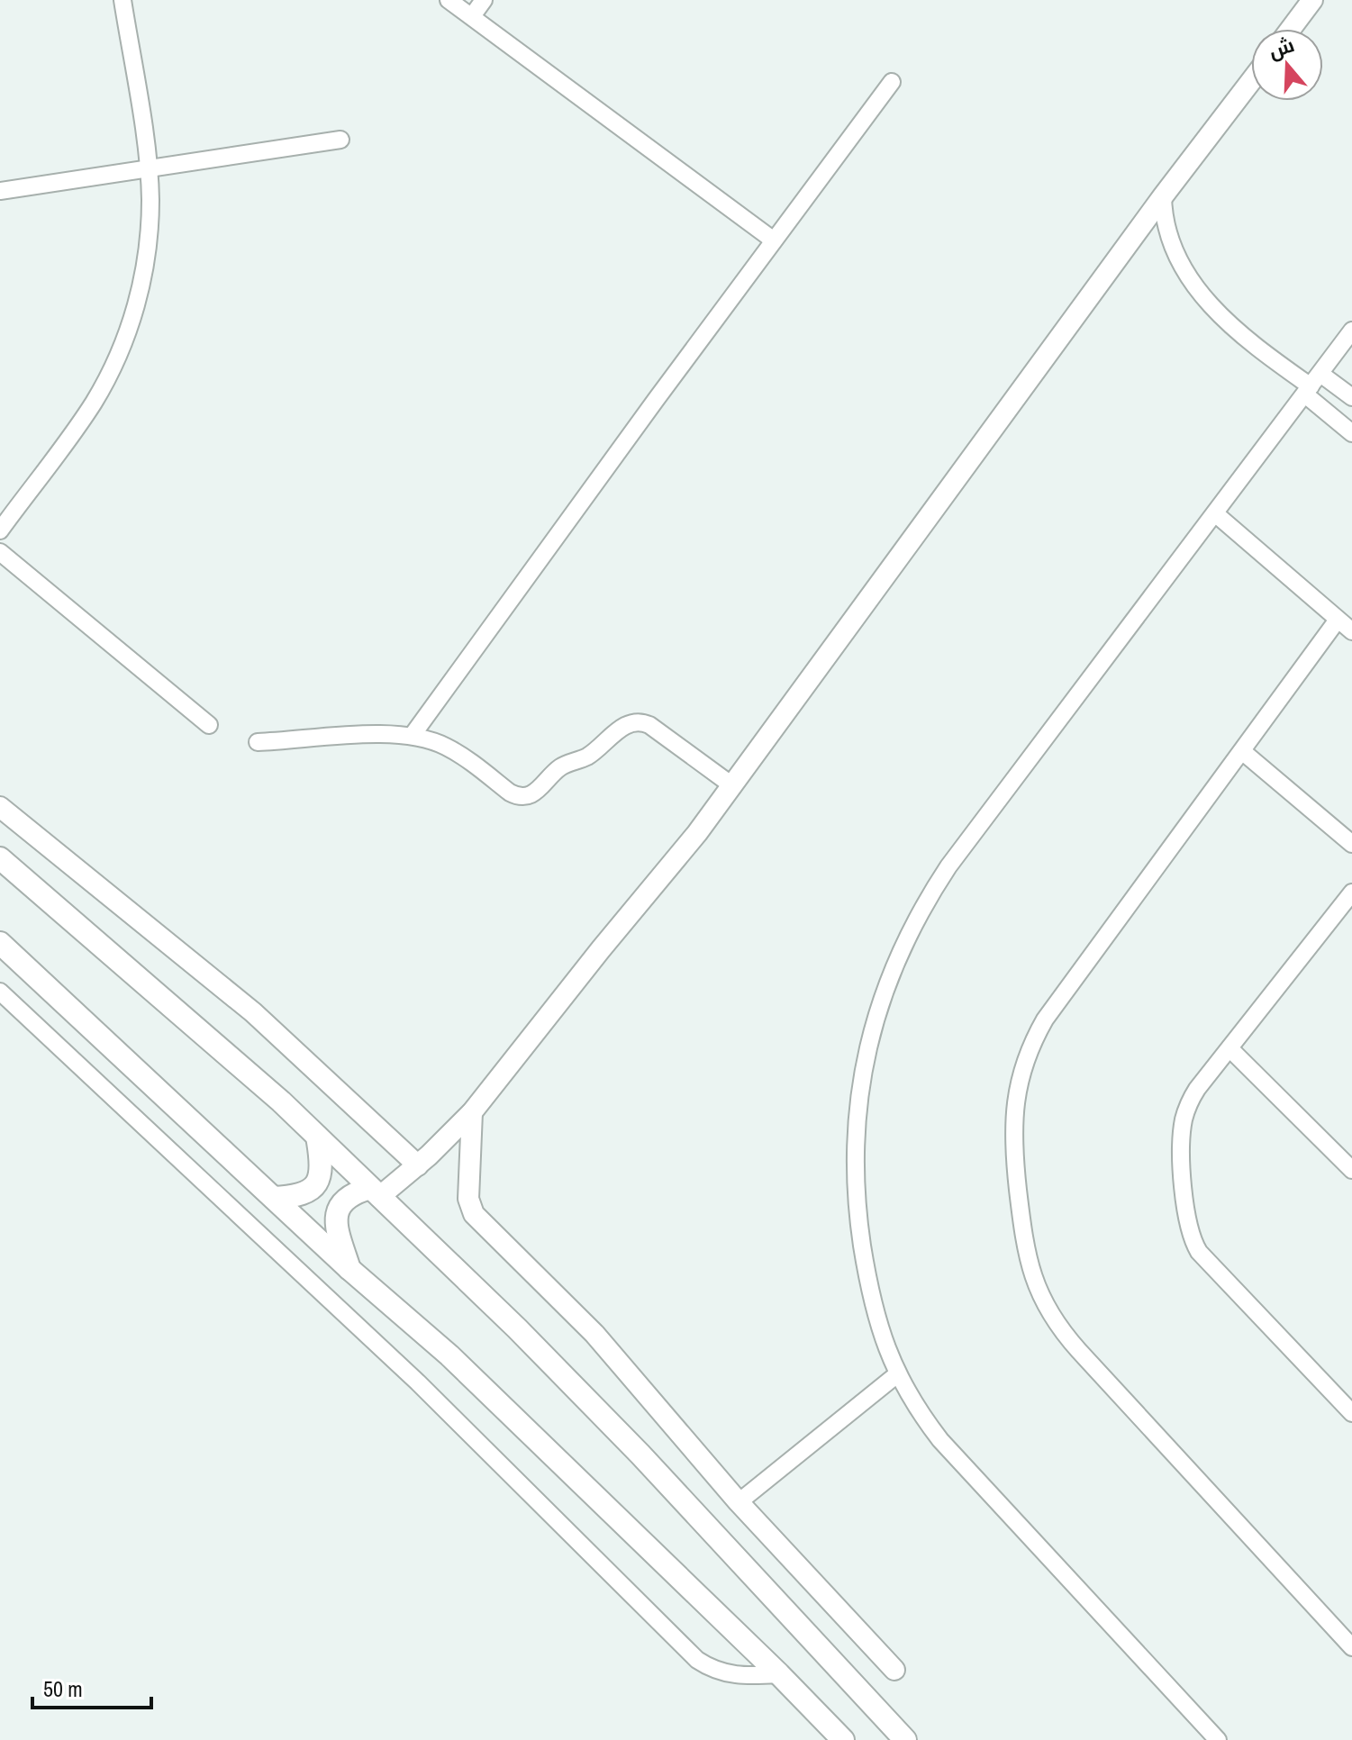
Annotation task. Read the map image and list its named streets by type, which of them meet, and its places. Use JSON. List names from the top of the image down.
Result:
{
  "scale_bar": "50 m",
  "north": "top"
}
